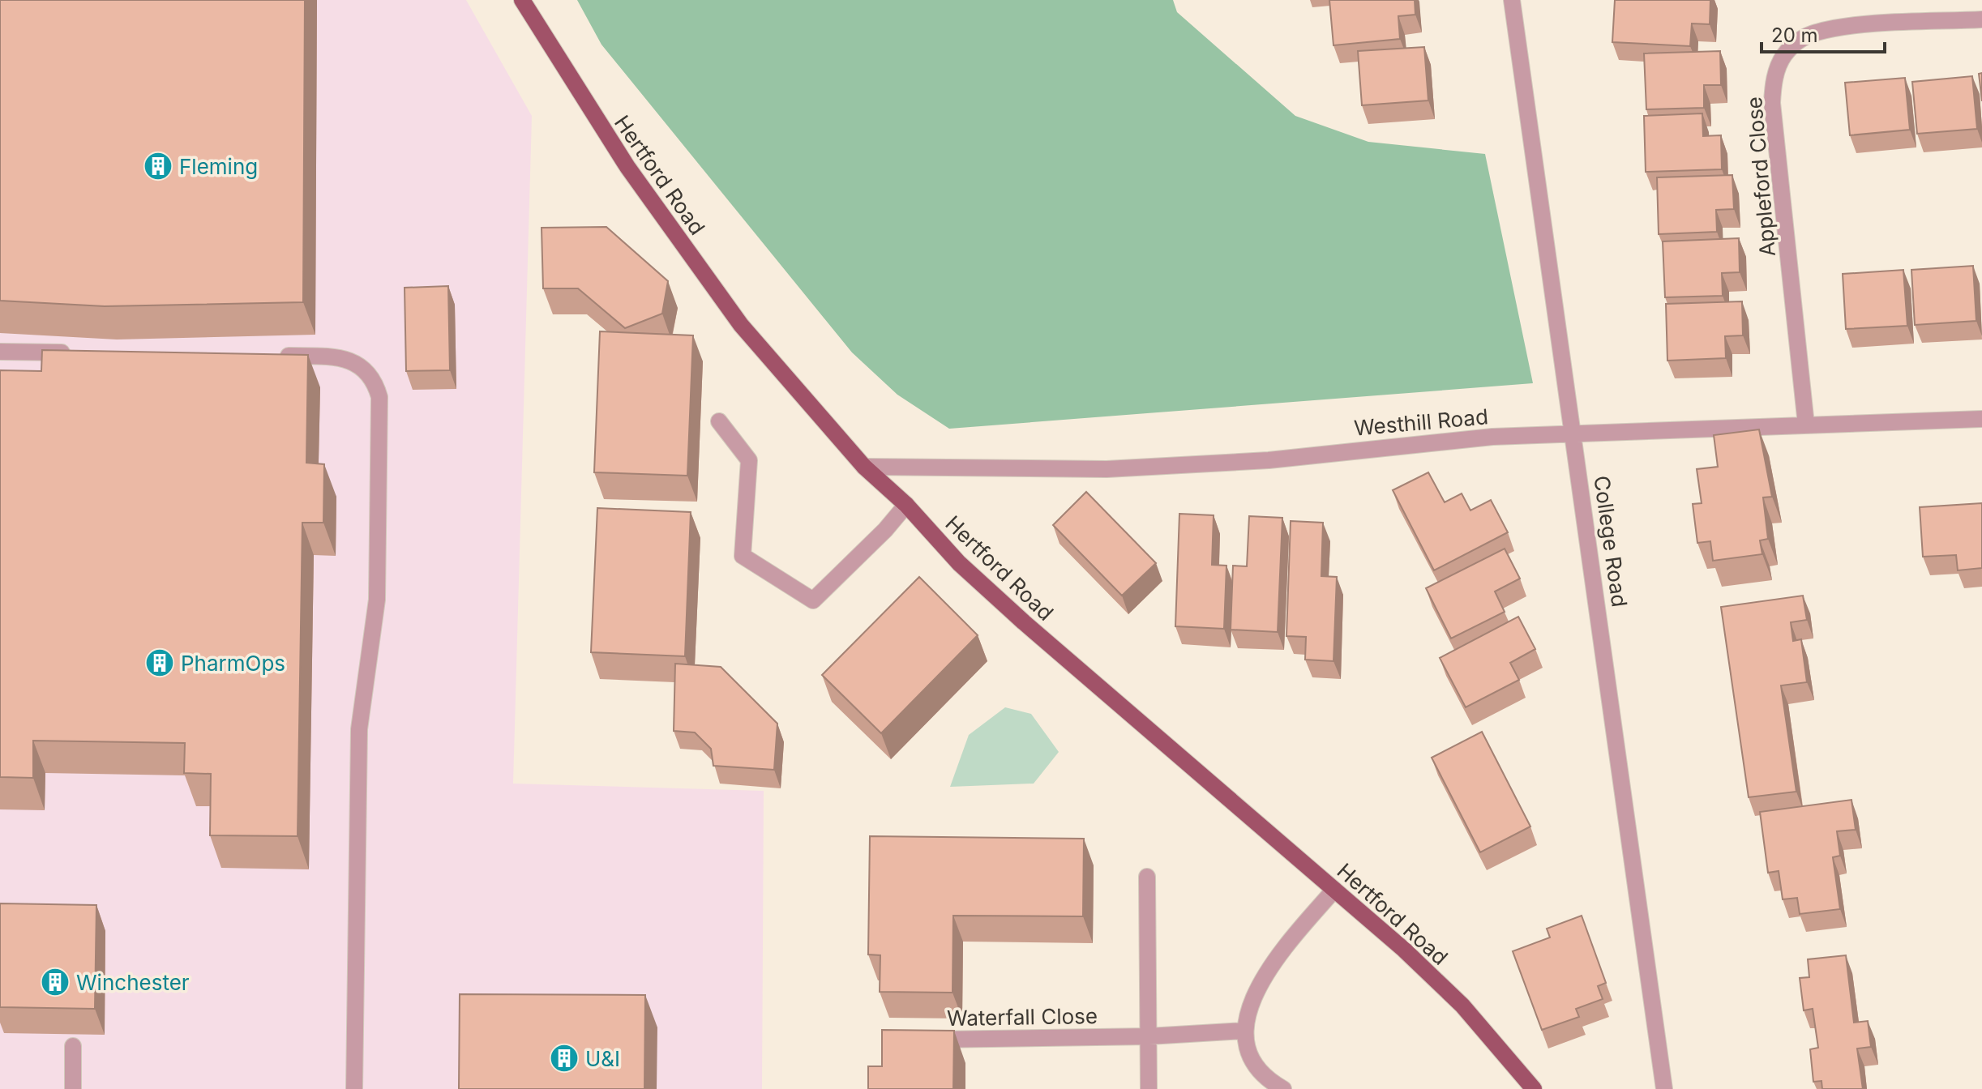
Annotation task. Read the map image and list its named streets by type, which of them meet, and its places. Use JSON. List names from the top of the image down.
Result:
{
  "streets": {
    "main road": ["Hertford Road"],
    "street": [
      "Appleford Close",
      "Westhill Road",
      "College Road",
      "Waterfall Close"
    ]
  },
  "crossings": [
    ["Hertford Road", "Westhill Road"],
    ["Appleford Close", "Westhill Road"],
    ["Westhill Road", "College Road"]
  ],
  "places": {
    "building": [
      "Fleming",
      "PharmOps",
      "Winchester",
      "U&I"
    ]
  },
  "scale_bar": "20 m"
}
